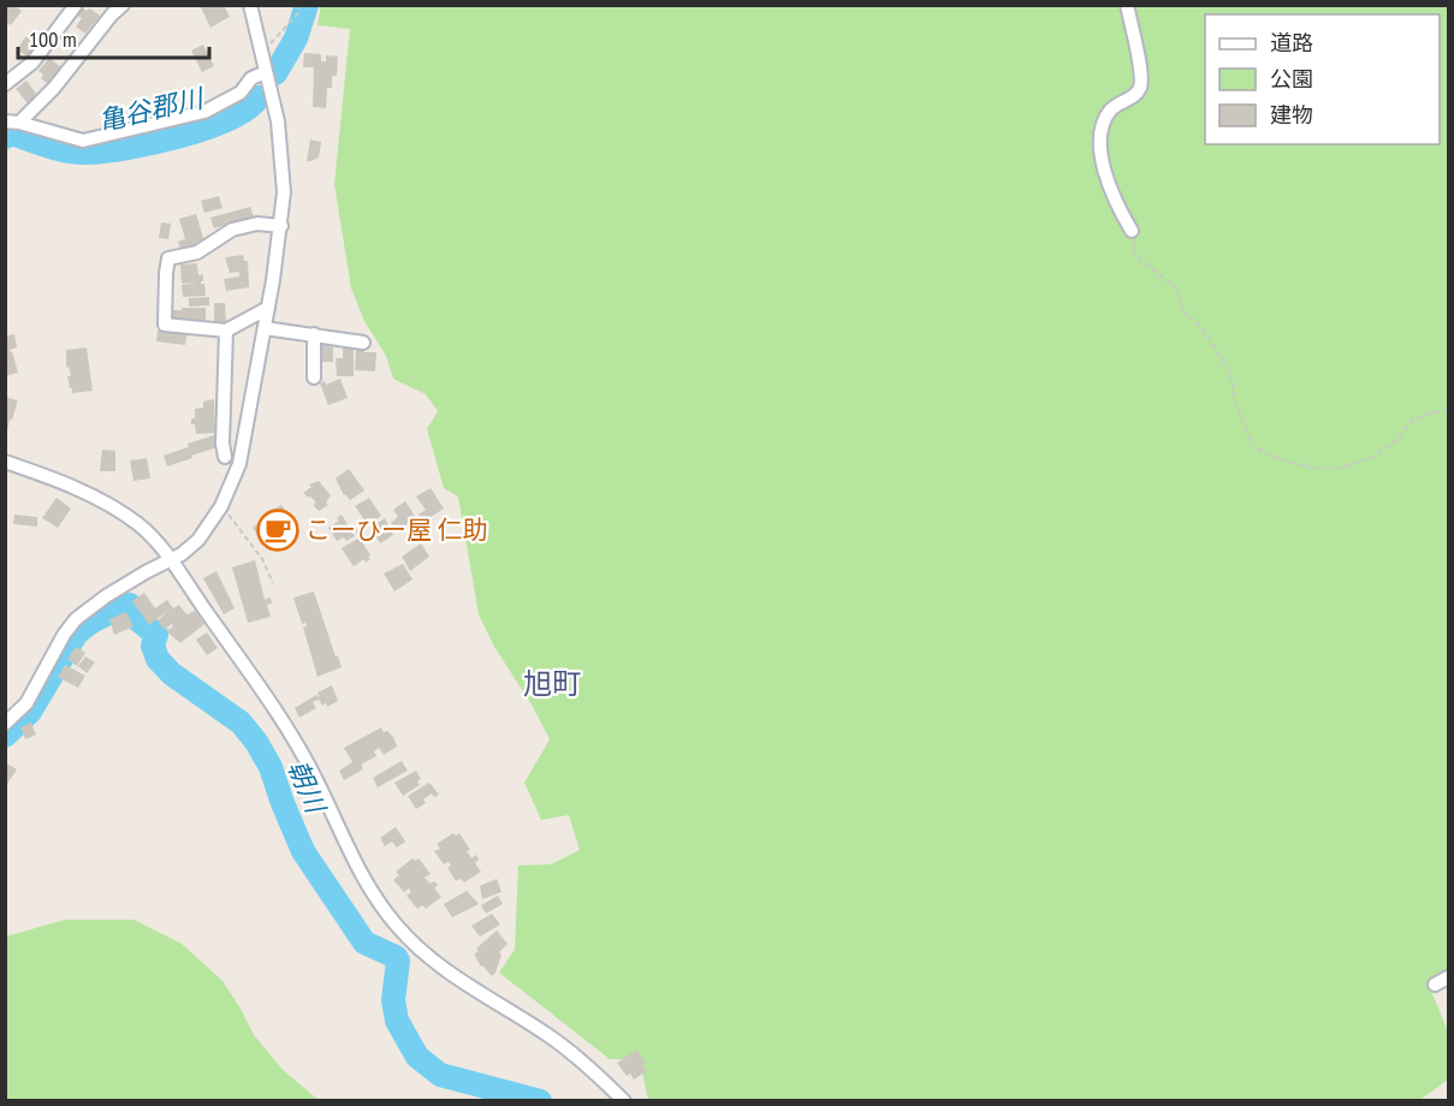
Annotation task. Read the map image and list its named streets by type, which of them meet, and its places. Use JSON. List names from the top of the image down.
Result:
{
  "districts": ["旭町"],
  "water": ["亀谷郡川", "朝川"],
  "places": {
    "cafe": ["こーひー屋 仁助"]
  },
  "legend": ["道路", "公園", "建物"],
  "scale_bar": "100 m"
}
